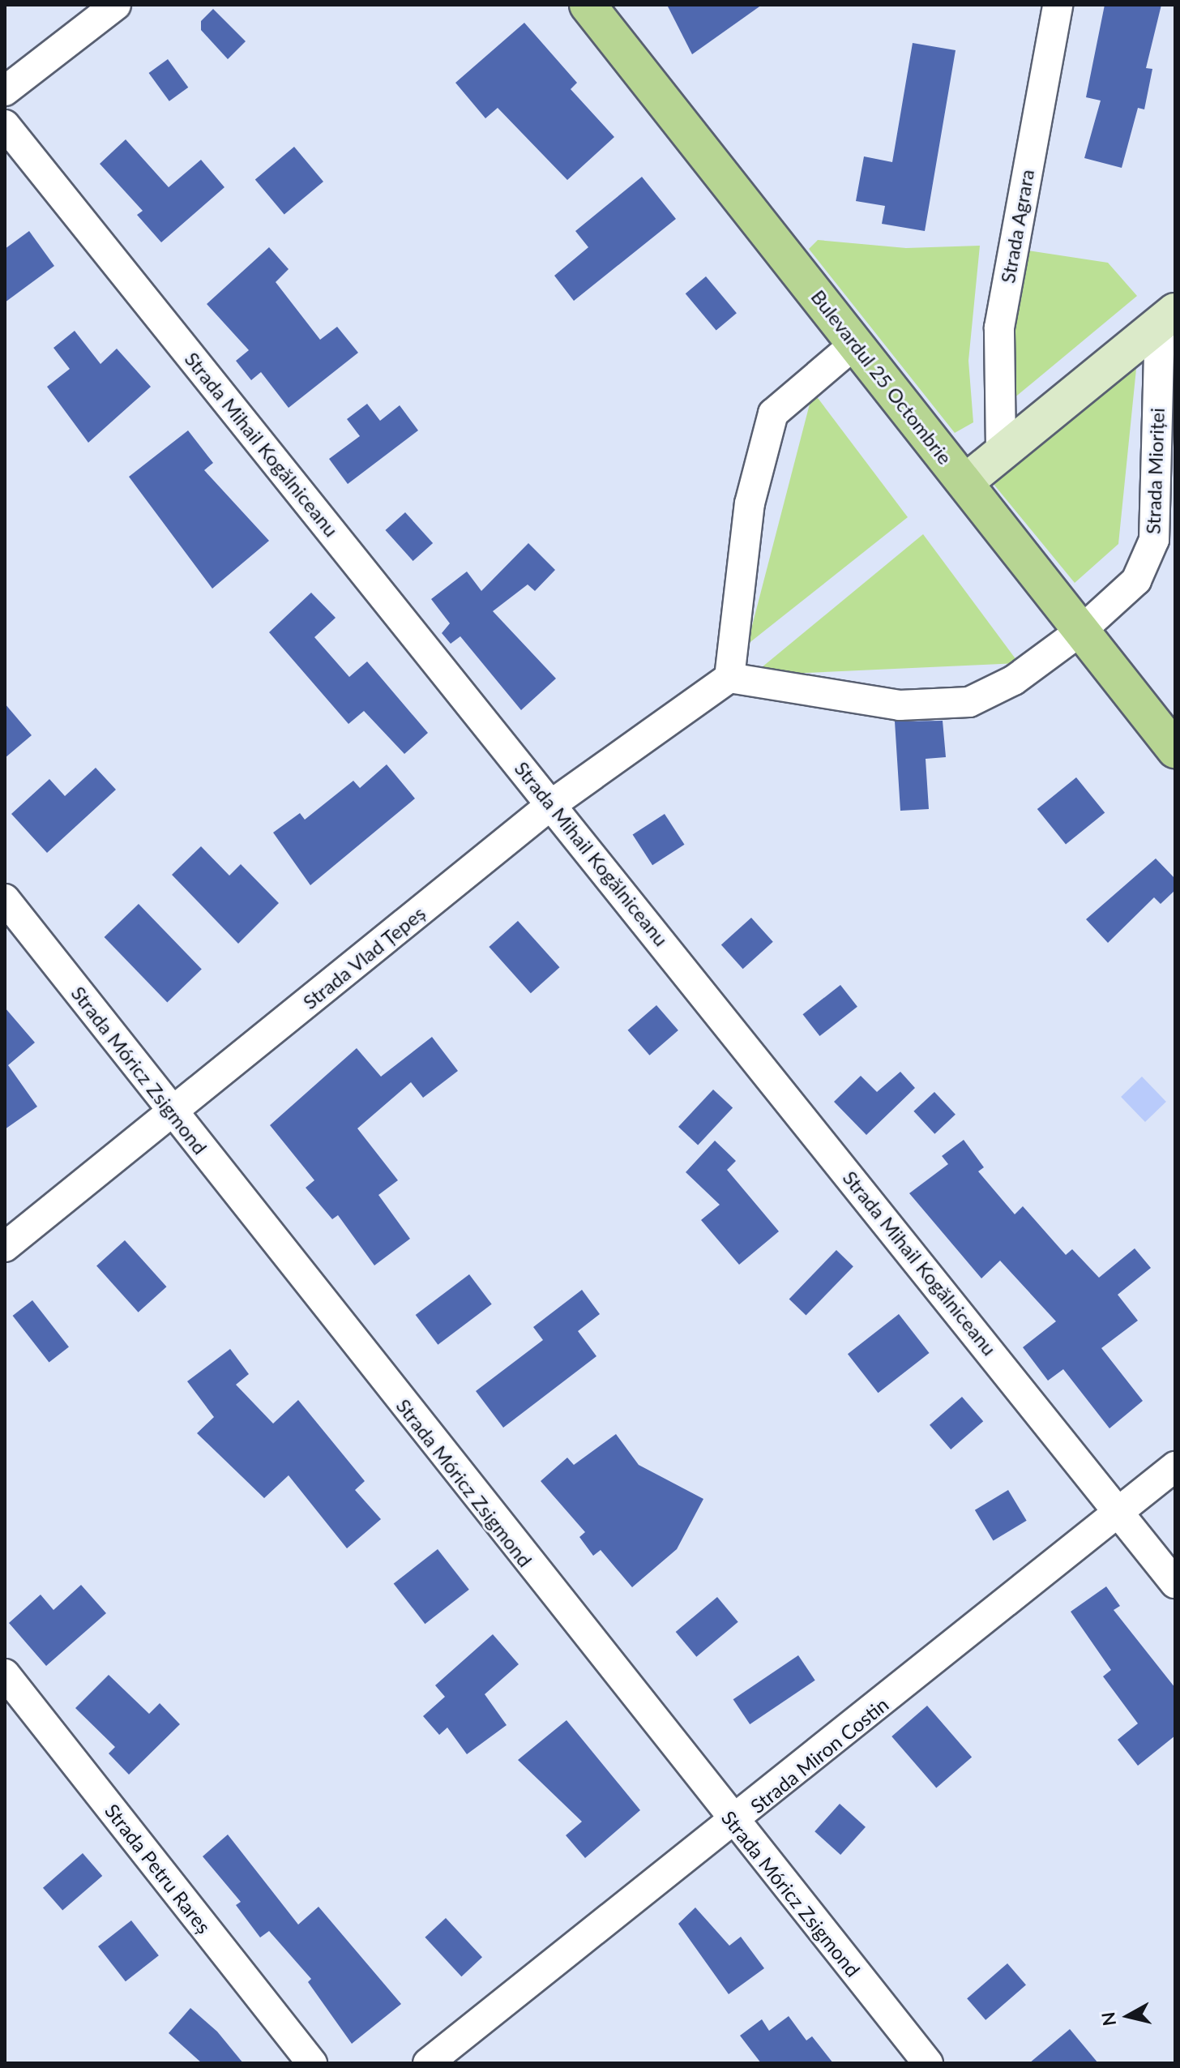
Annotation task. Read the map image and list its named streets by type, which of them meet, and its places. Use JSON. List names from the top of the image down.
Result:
{
  "streets": {
    "main road": ["Bulevardul 25 Octombrie"],
    "street": [
      "Strada Agrara",
      "Strada Mihail Kogălniceanu",
      "Strada Mioriței",
      "Strada Vlad Țepeș",
      "Strada Móricz Zsigmond",
      "Strada Miron Costin",
      "Strada Petru Rareș"
    ]
  },
  "crossings": [
    ["Strada Agrara", "Strada Mioriței"],
    ["Bulevardul 25 Octombrie", "Strada Mioriței"],
    ["Strada Mihail Kogălniceanu", "Strada Vlad Țepeș"],
    ["Strada Mihail Kogălniceanu", "Strada Miron Costin"],
    ["Strada Mioriței", "Strada Vlad Țepeș"],
    ["Strada Vlad Țepeș", "Strada Móricz Zsigmond"],
    ["Strada Móricz Zsigmond", "Strada Miron Costin"]
  ],
  "north": "left"
}
